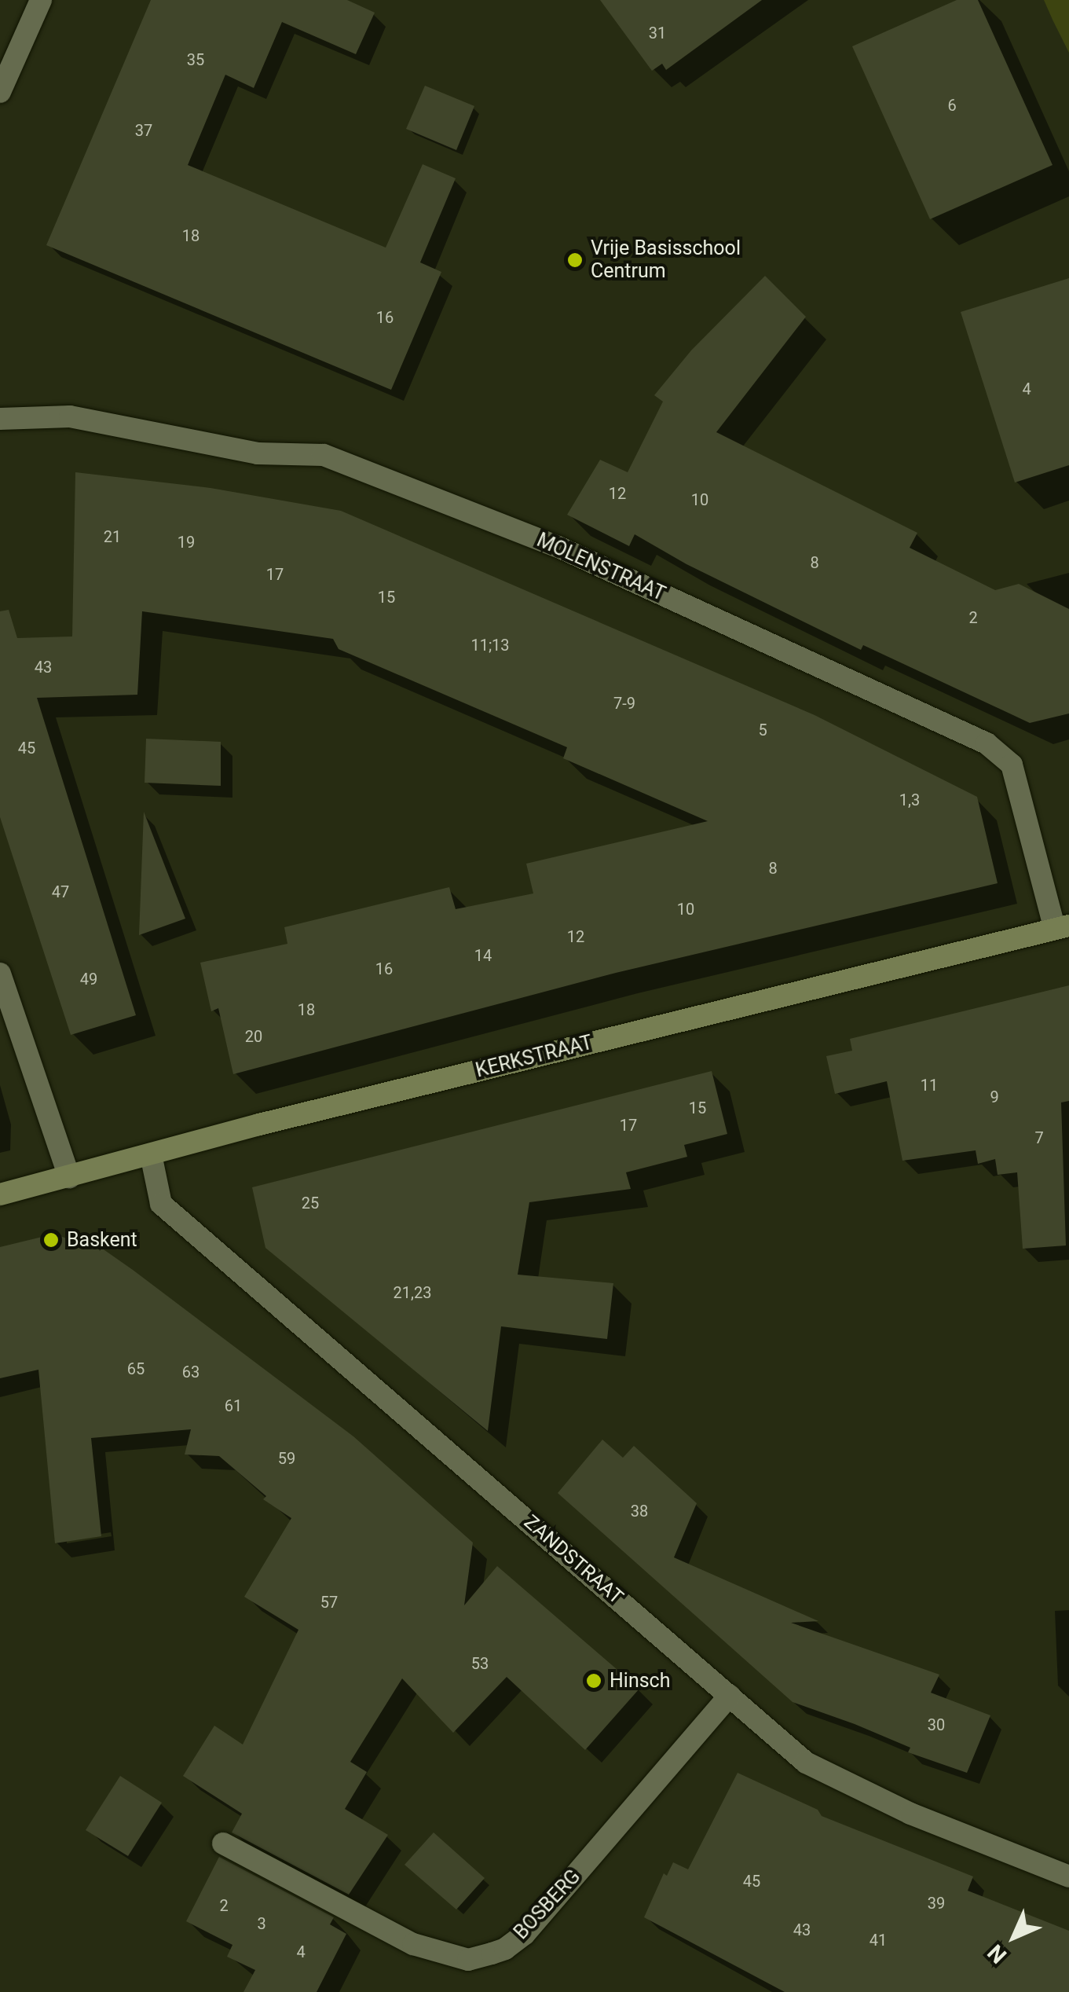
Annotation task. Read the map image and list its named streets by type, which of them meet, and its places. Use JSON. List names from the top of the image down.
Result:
{
  "streets": {
    "main road": ["KERKSTRAAT"],
    "street": ["MOLENSTRAAT", "ZANDSTRAAT", "BOSBERG"]
  },
  "crossings": [
    ["MOLENSTRAAT", "KERKSTRAAT"],
    ["KERKSTRAAT", "ZANDSTRAAT"],
    ["ZANDSTRAAT", "BOSBERG"]
  ],
  "places": ["Vrije Basisschool Centrum", "Baskent", "Hinsch"],
  "house_numbers": [
    "31",
    "35",
    "6",
    "37",
    "18",
    "16",
    "4",
    "12",
    "10",
    "21",
    "19",
    "8",
    "17",
    "15",
    "2",
    "11;13",
    "43",
    "7-9",
    "5",
    "45",
    "1,3",
    "8",
    "47",
    "10",
    "12",
    "14",
    "16",
    "49",
    "18",
    "20",
    "11",
    "9",
    "15",
    "17",
    "7",
    "25",
    "21,23",
    "65",
    "63",
    "61",
    "59",
    "38",
    "57",
    "53",
    "30",
    "45",
    "39",
    "2",
    "3",
    "43",
    "41",
    "4"
  ],
  "north": "bottom left"
}
